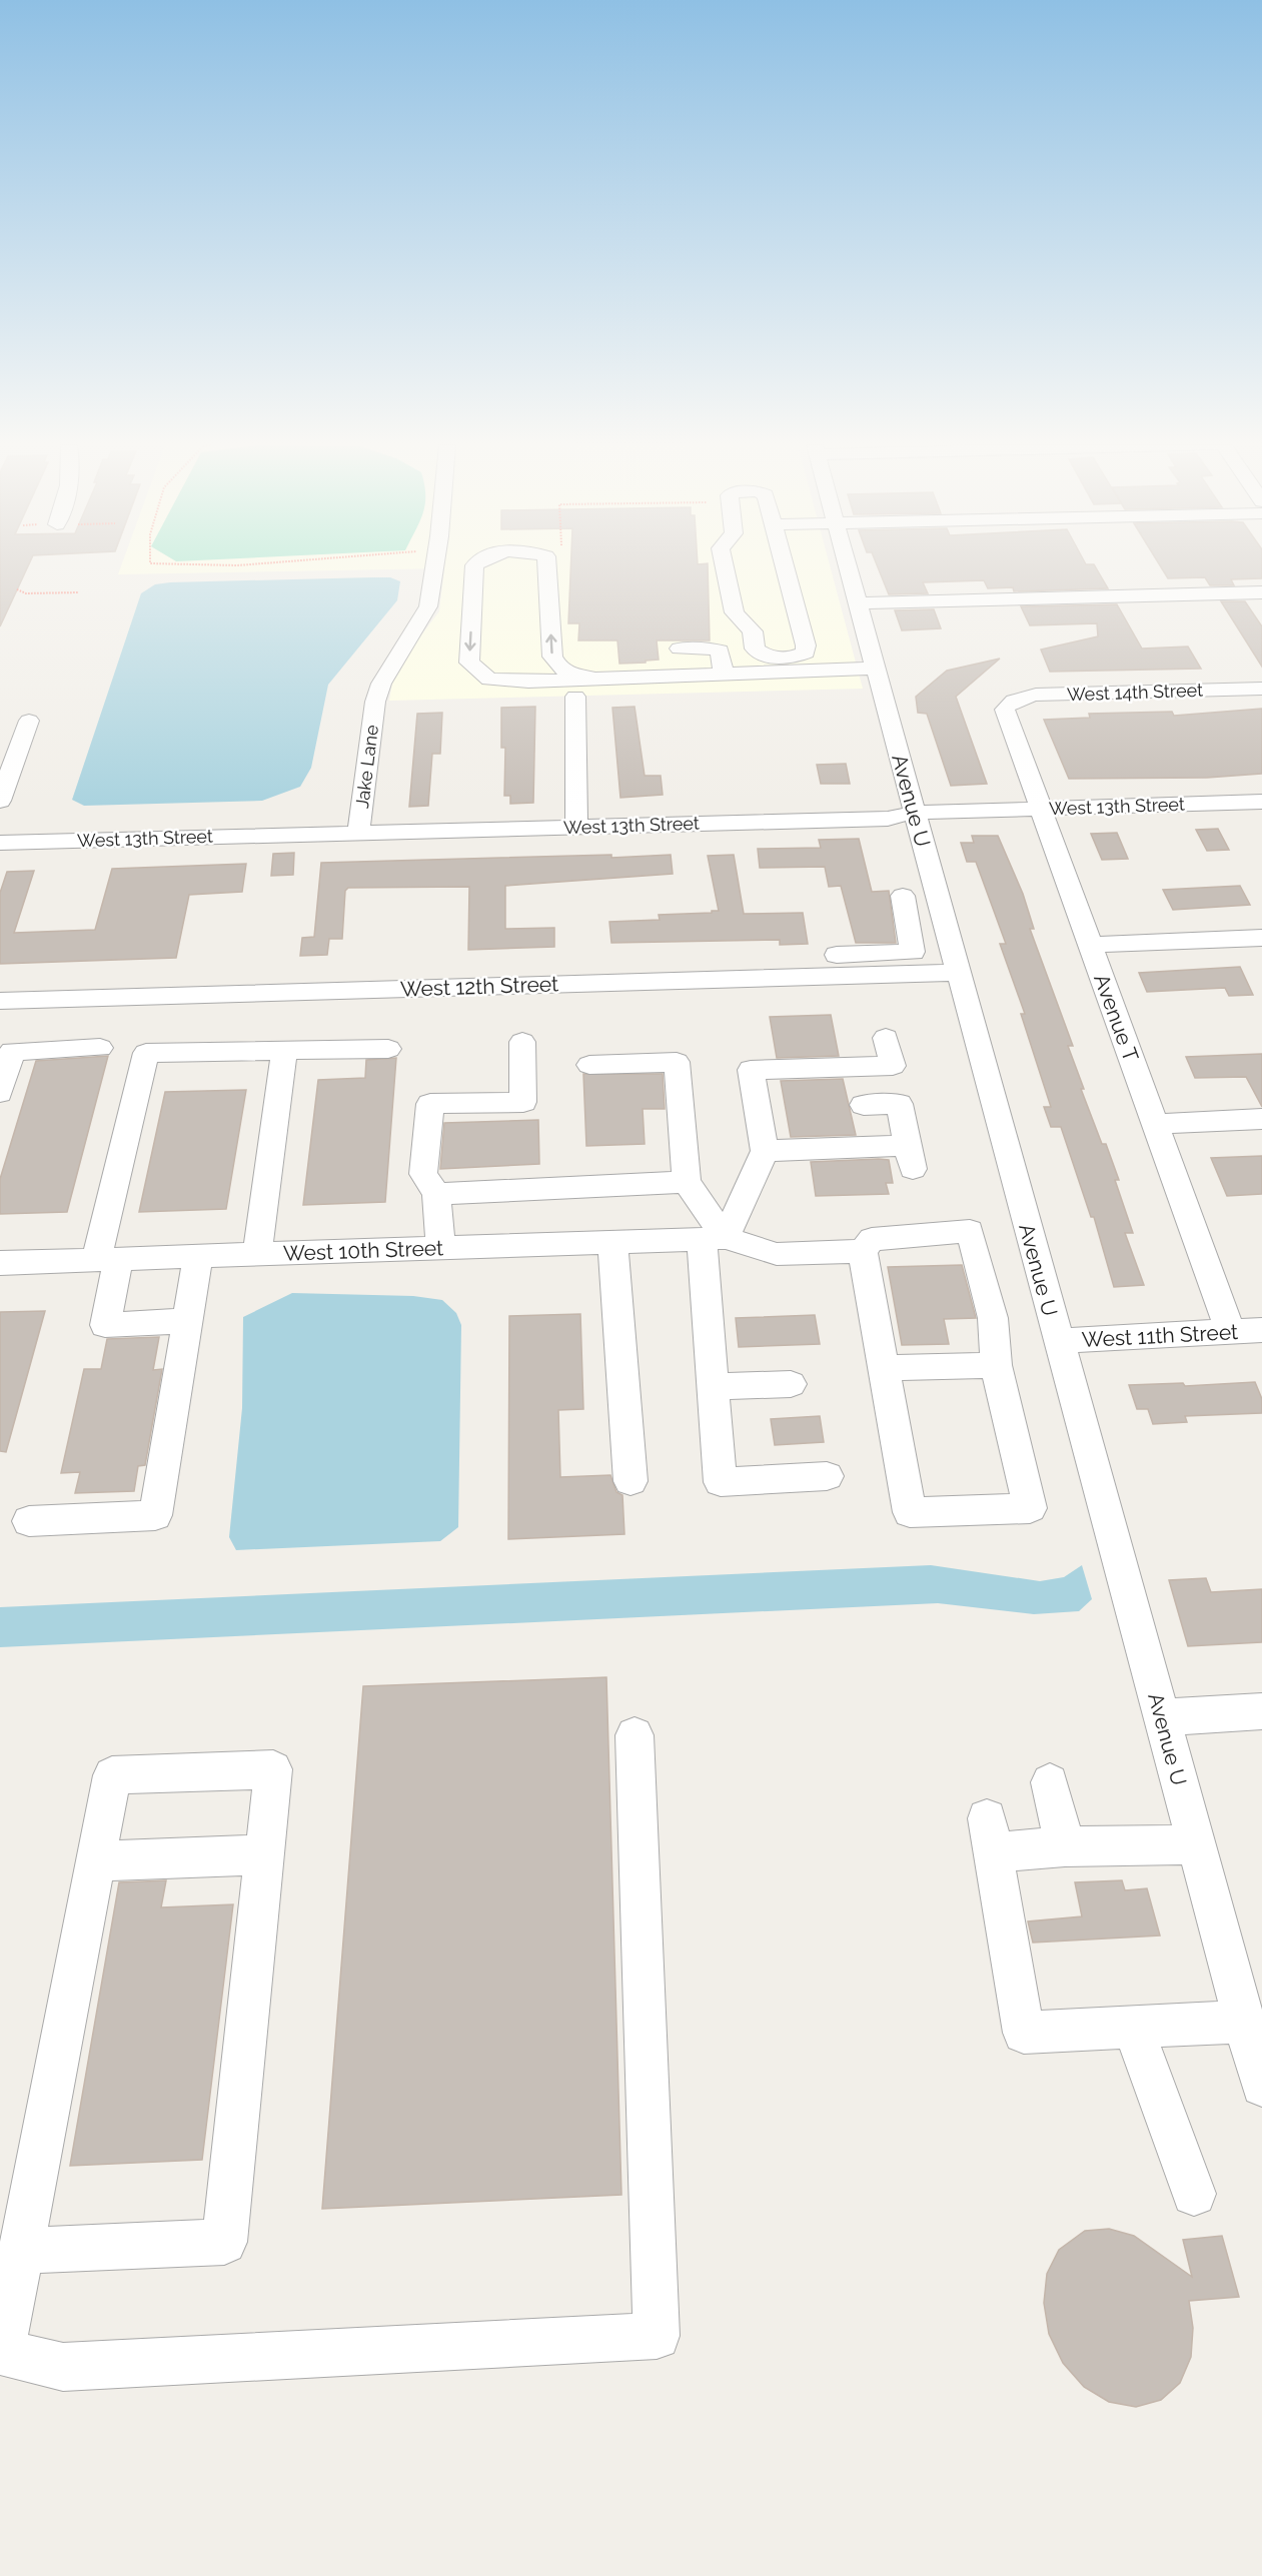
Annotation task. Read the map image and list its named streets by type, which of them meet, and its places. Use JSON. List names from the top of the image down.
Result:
{
  "streets": {
    "street": [
      "West 14th Street",
      "Jake Lane",
      "Avenue U",
      "West 13th Street",
      "West 12th Street",
      "Avenue T",
      "West 10th Street",
      "West 11th Street"
    ]
  },
  "crossings": [
    ["West 14th Street", "Avenue T"],
    ["Jake Lane", "West 13th Street"],
    ["Avenue U", "West 13th Street"],
    ["Avenue U", "West 12th Street"],
    ["Avenue U", "West 11th Street"],
    ["West 13th Street", "Avenue T"],
    ["Avenue T", "West 11th Street"]
  ]
}
